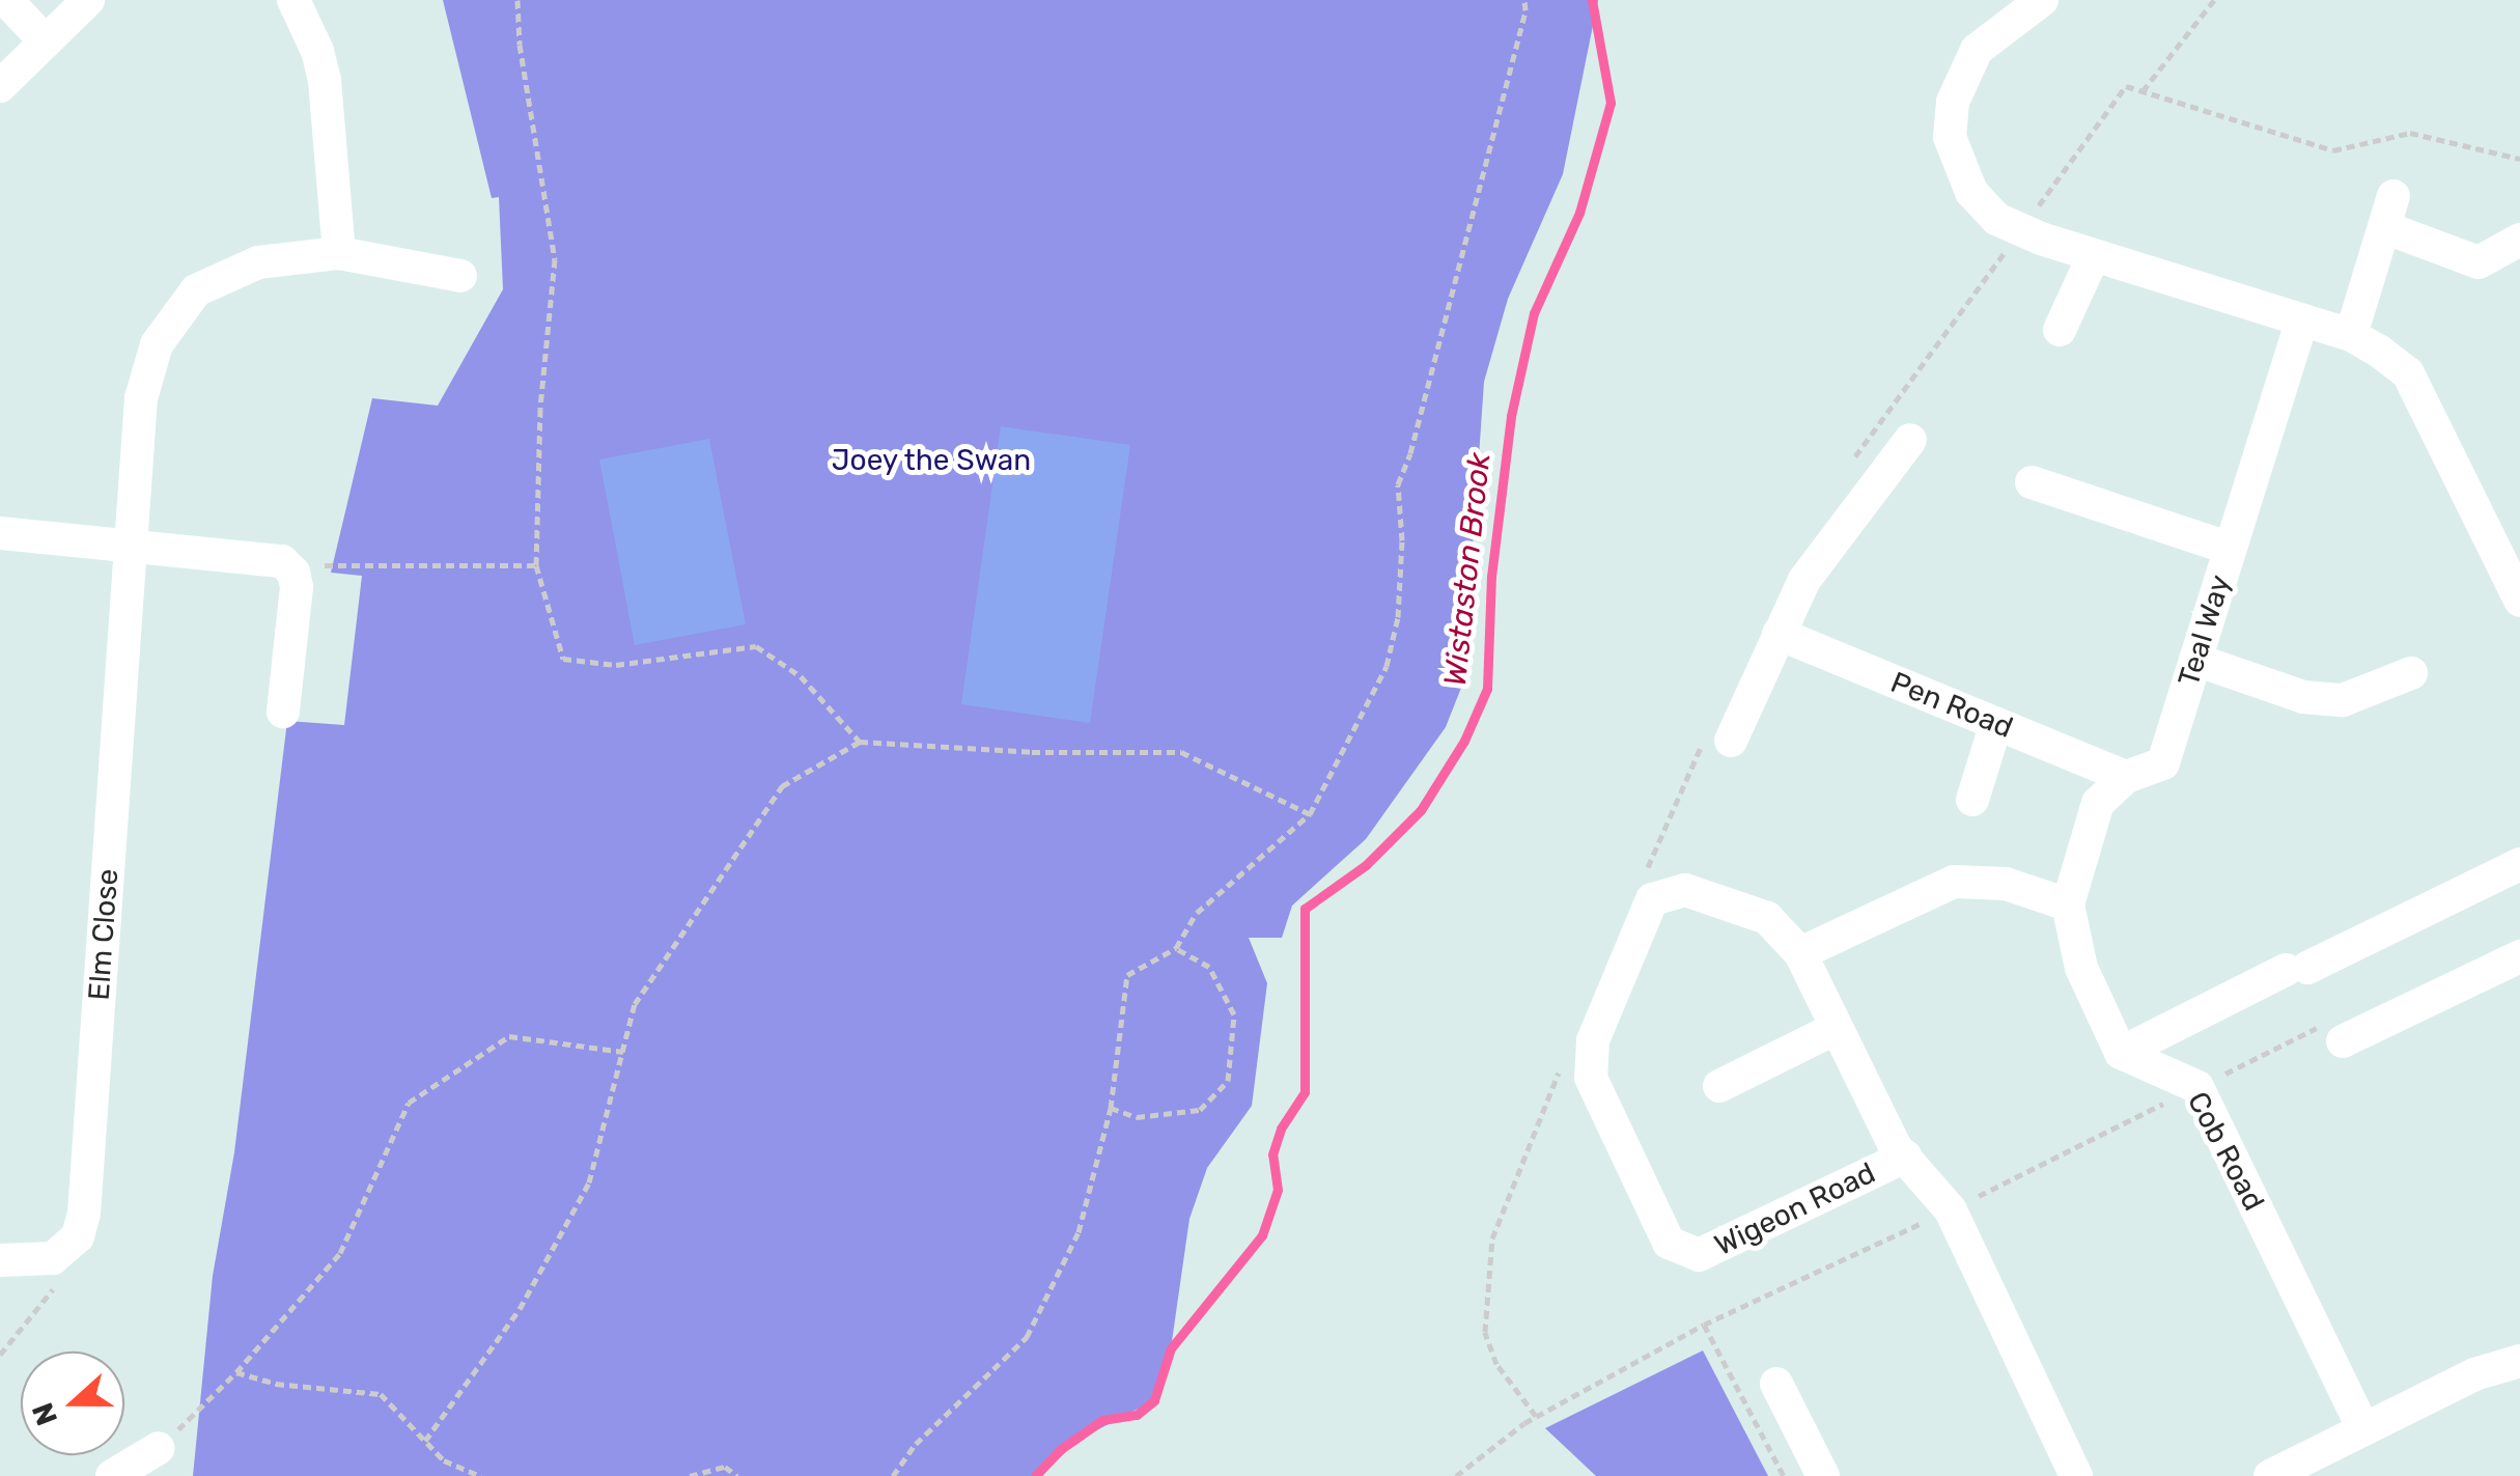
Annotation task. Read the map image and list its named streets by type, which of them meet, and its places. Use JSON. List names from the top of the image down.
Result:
{
  "streets": {
    "street": [
      "Teal Way",
      "Pen Road",
      "Elm Close",
      "Cob Road",
      "Wigeon Road"
    ]
  },
  "crossings": [
    ["Teal Way", "Pen Road"]
  ],
  "water": ["Wistaston Brook"],
  "parks": ["Joey the Swan"],
  "north": "left"
}
